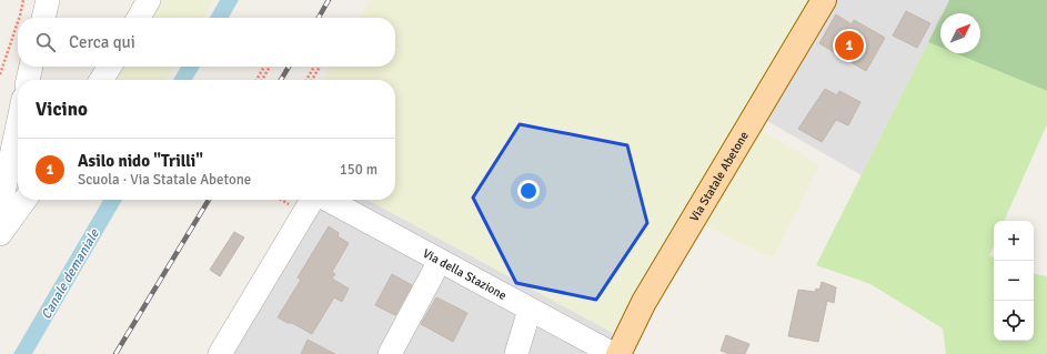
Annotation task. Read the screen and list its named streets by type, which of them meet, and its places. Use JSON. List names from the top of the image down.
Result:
{
  "streets": {
    "main road": ["Via Statale Abetone"],
    "street": ["Via della Stazione"]
  },
  "water": ["Canale demaniale"],
  "north": "top right",
  "page": {
    "search": "Cerca qui",
    "pins": "1",
    "heading": "Vicino",
    "list": [
      {
        "mark": "1",
        "name": "Asilo nido \"Trilli\"",
        "note": "Scuola · Via Statale Abetone",
        "value": "150 m"
      }
    ],
    "map_buttons": ["+", "−"]
  }
}
